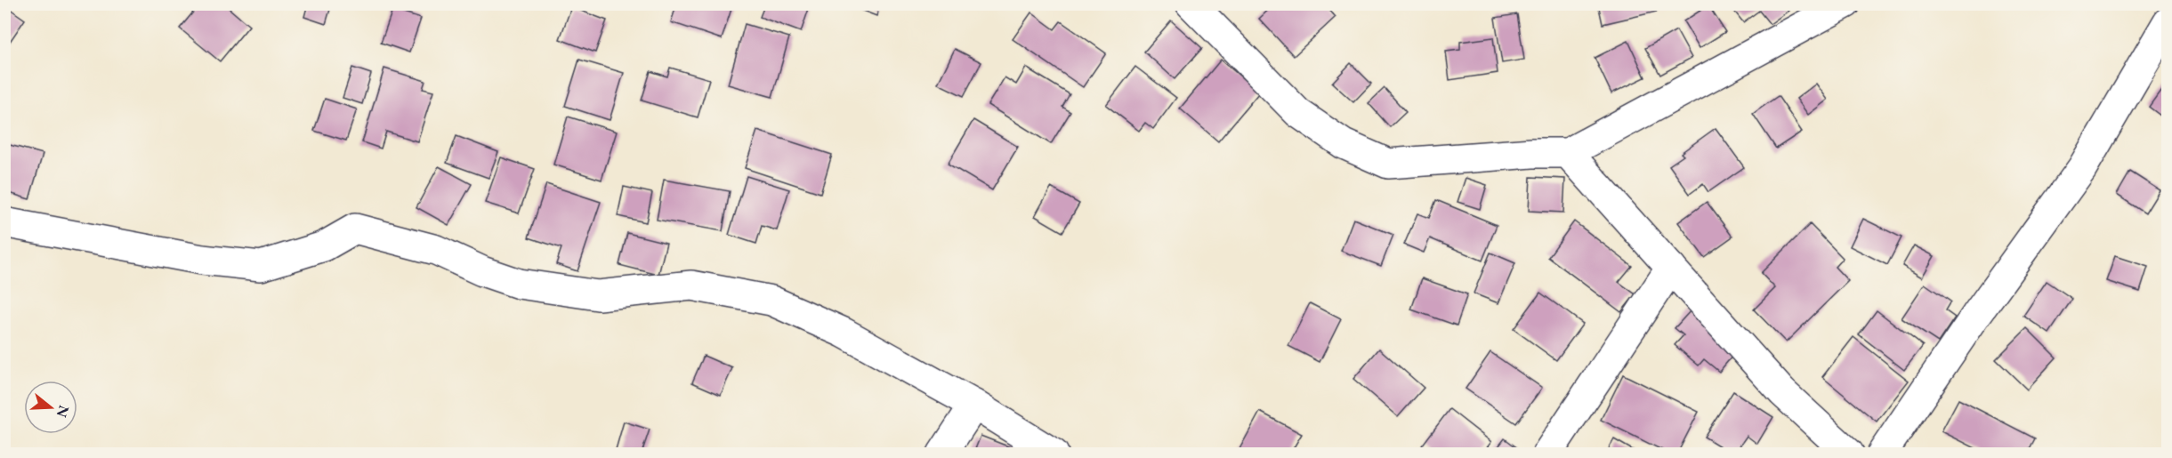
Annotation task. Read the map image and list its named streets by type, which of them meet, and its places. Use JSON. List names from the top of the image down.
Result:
{
  "north": "right"
}
